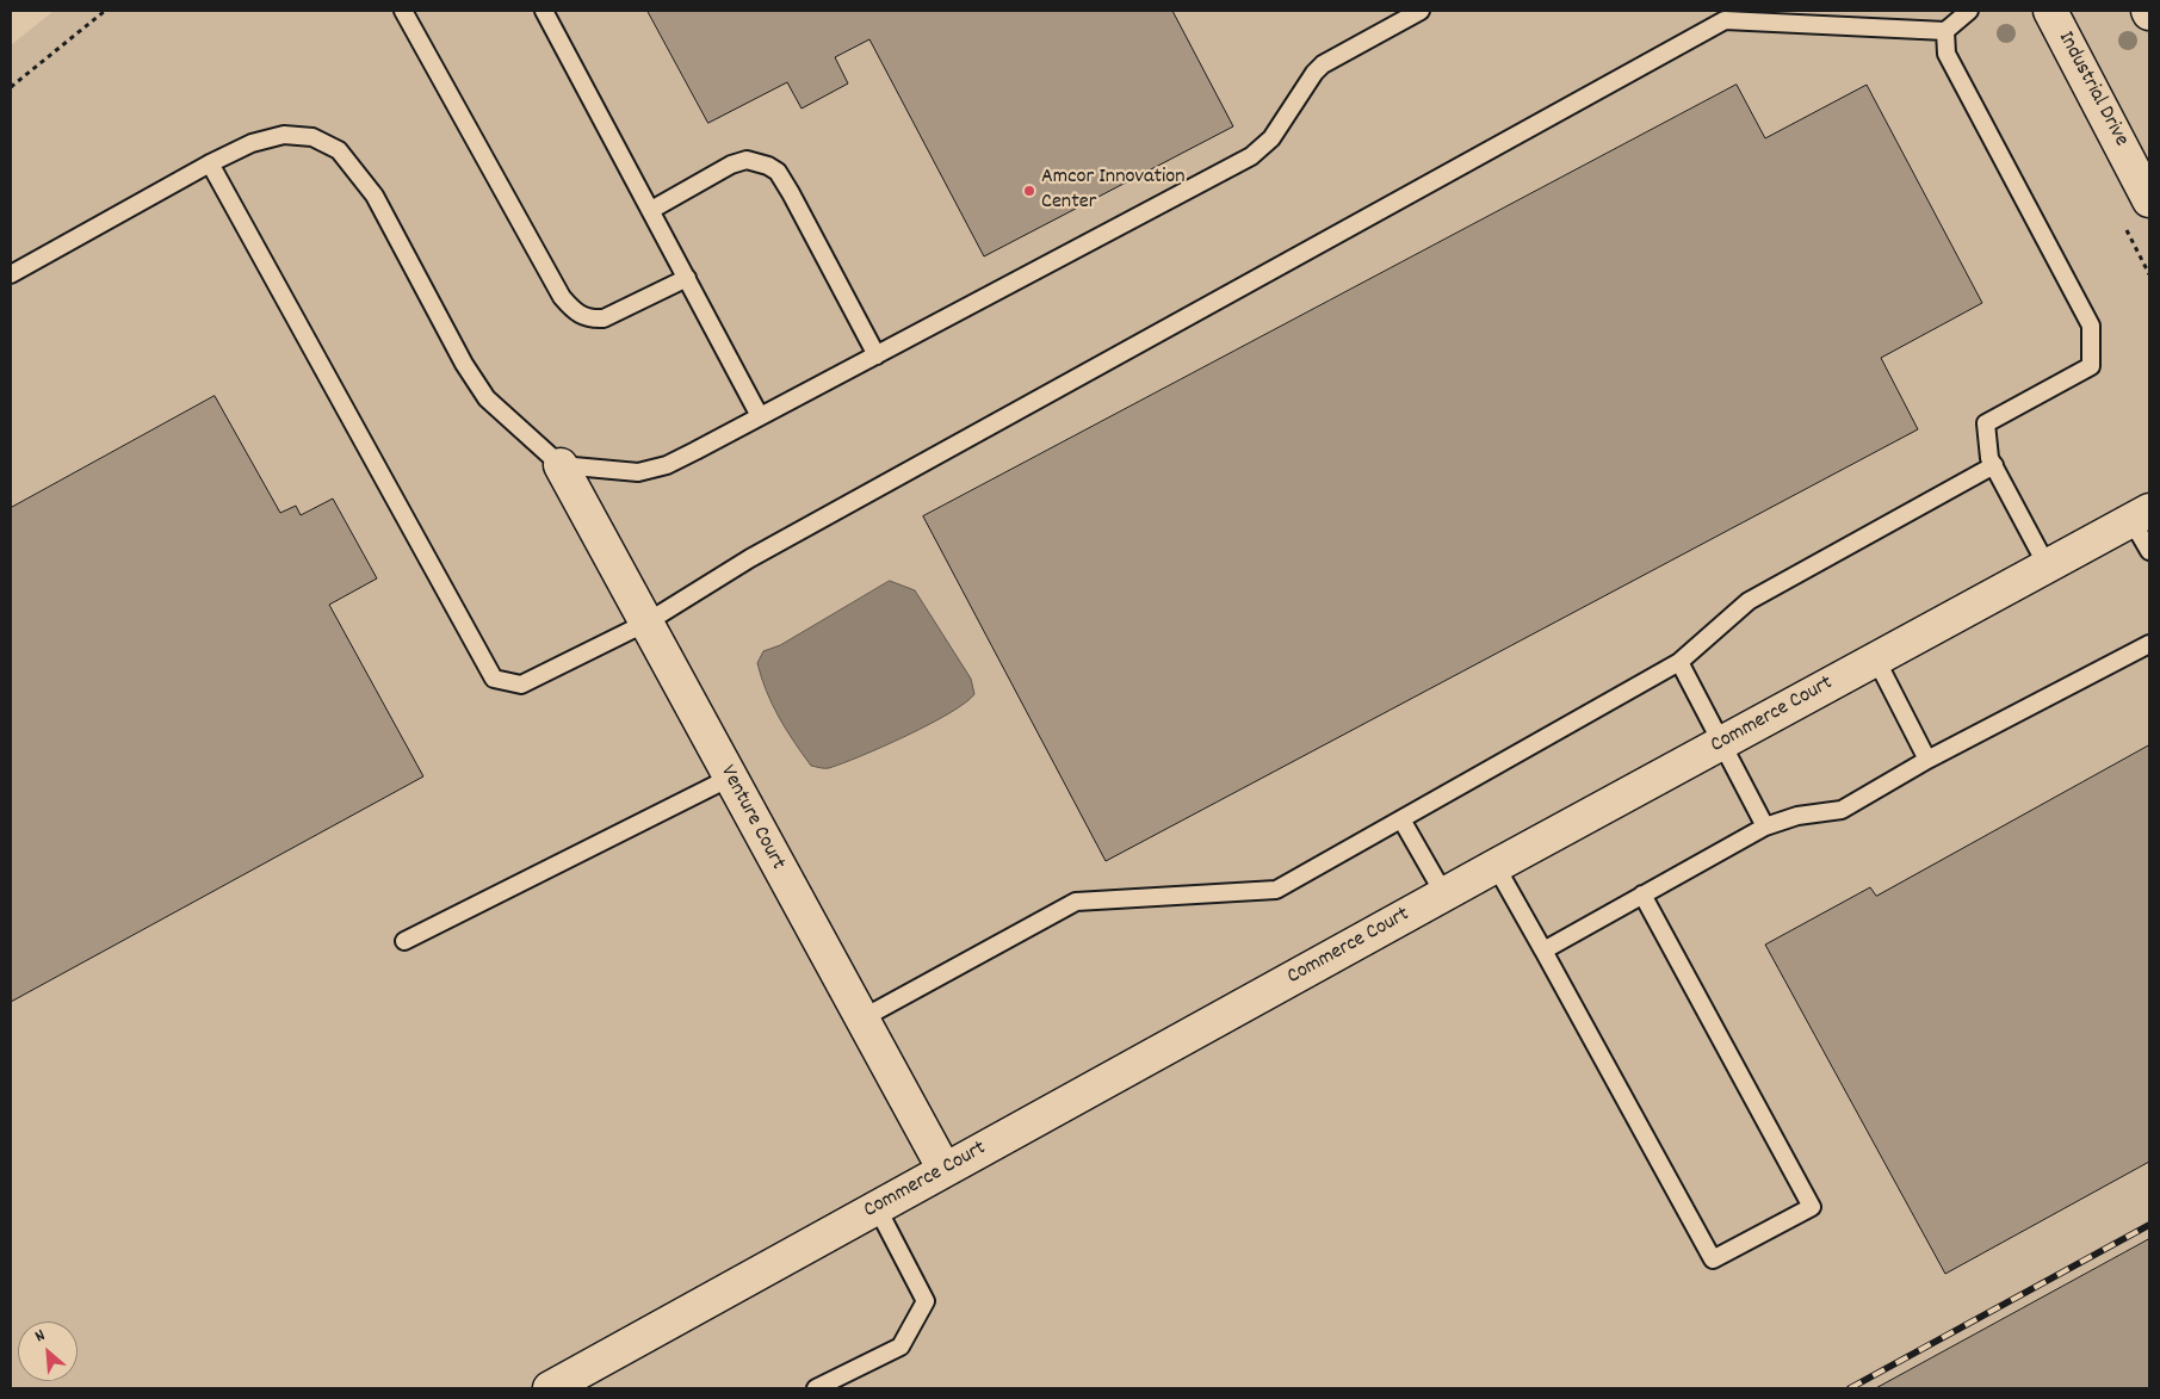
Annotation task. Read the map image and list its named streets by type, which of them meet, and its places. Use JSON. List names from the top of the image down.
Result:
{
  "streets": {
    "street": ["Industrial Drive", "Commerce Court", "Venture Court"]
  },
  "crossings": [
    ["Commerce Court", "Venture Court"]
  ],
  "places": ["Amcor Innovation Center"],
  "north": "top left"
}
